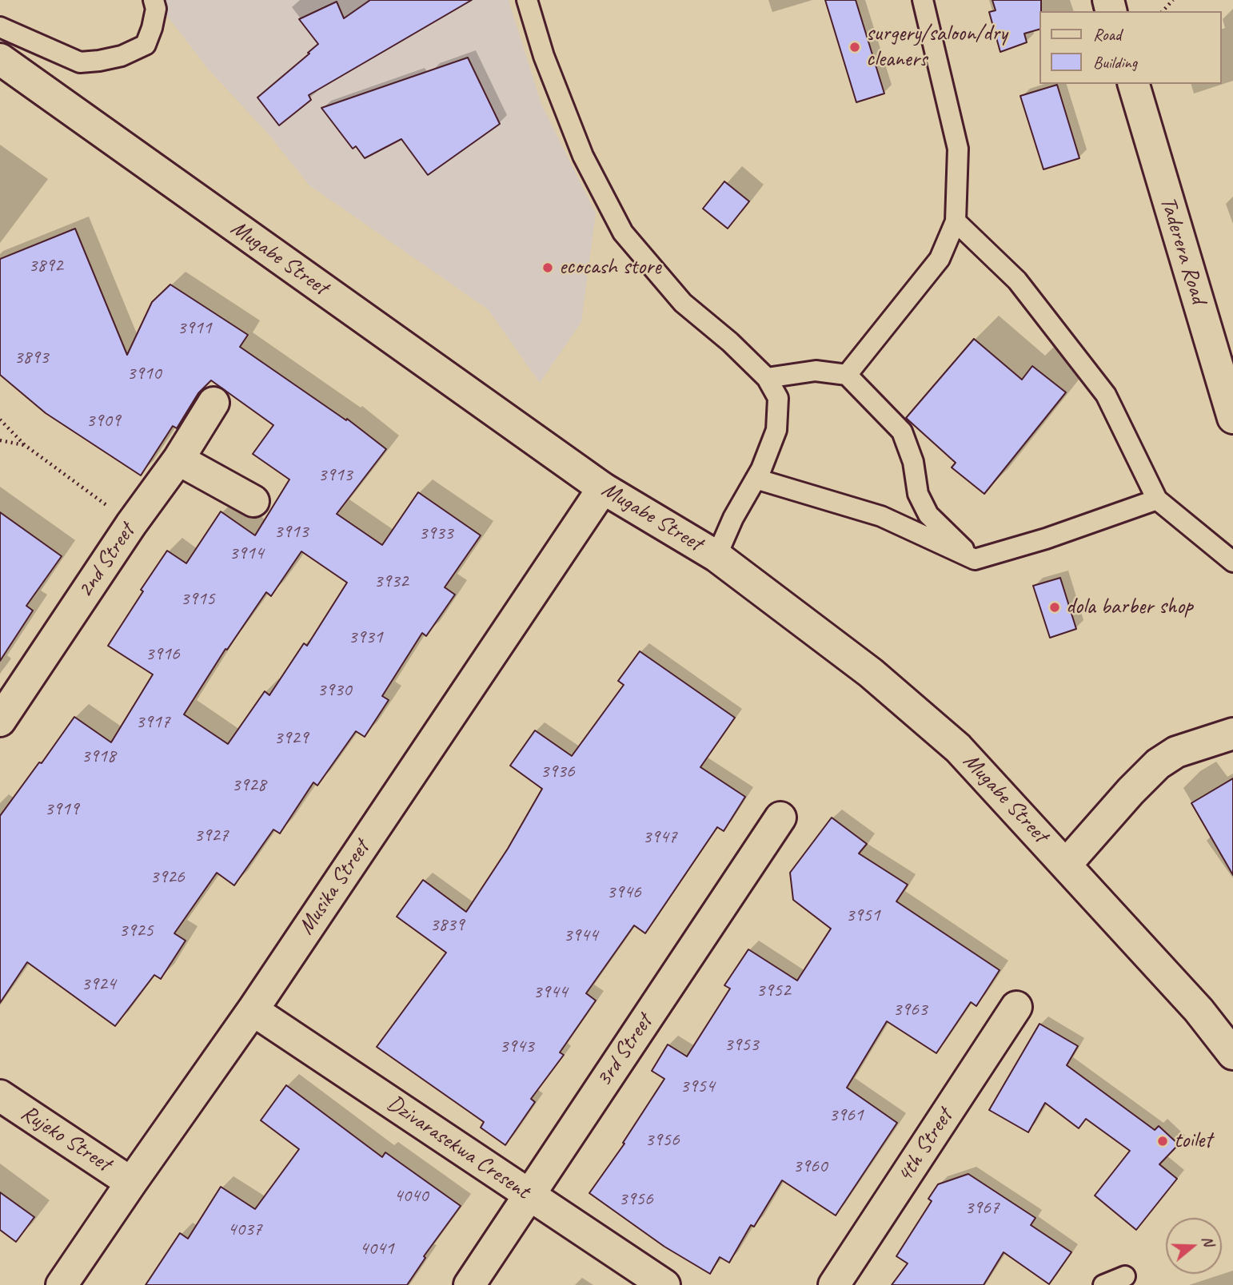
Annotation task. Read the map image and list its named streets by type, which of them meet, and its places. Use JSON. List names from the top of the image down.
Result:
{
  "streets": {
    "street": [
      "Taderera Road",
      "Mugabe Street",
      "2nd Street",
      "Musika Street",
      "3rd Street",
      "Rujeko Street",
      "4th Street",
      "Dzivarasekwa Cresent"
    ]
  },
  "crossings": [
    ["Mugabe Street", "Musika Street"],
    ["Musika Street", "Rujeko Street"],
    ["Musika Street", "Dzivarasekwa Cresent"],
    ["3rd Street", "Dzivarasekwa Cresent"]
  ],
  "places": [
    "surgery/saloon/dry cleaners",
    "ecocash store",
    "dola barber shop",
    "toilet"
  ],
  "house_numbers": [
    "3892",
    "3911",
    "3893",
    "3910",
    "3909",
    "3913",
    "3913",
    "3933",
    "3914",
    "3932",
    "3915",
    "3931",
    "3916",
    "3930",
    "3917",
    "3929",
    "3918",
    "3936",
    "3928",
    "3919",
    "3927",
    "3947",
    "3926",
    "3946",
    "3951",
    "3839",
    "3925",
    "3944",
    "3924",
    "3952",
    "3944",
    "3963",
    "3953",
    "3943",
    "3954",
    "3961",
    "3956",
    "3960",
    "4040",
    "3956",
    "3967",
    "4037",
    "4041"
  ],
  "legend": ["Road", "Building"],
  "north": "right"
}
